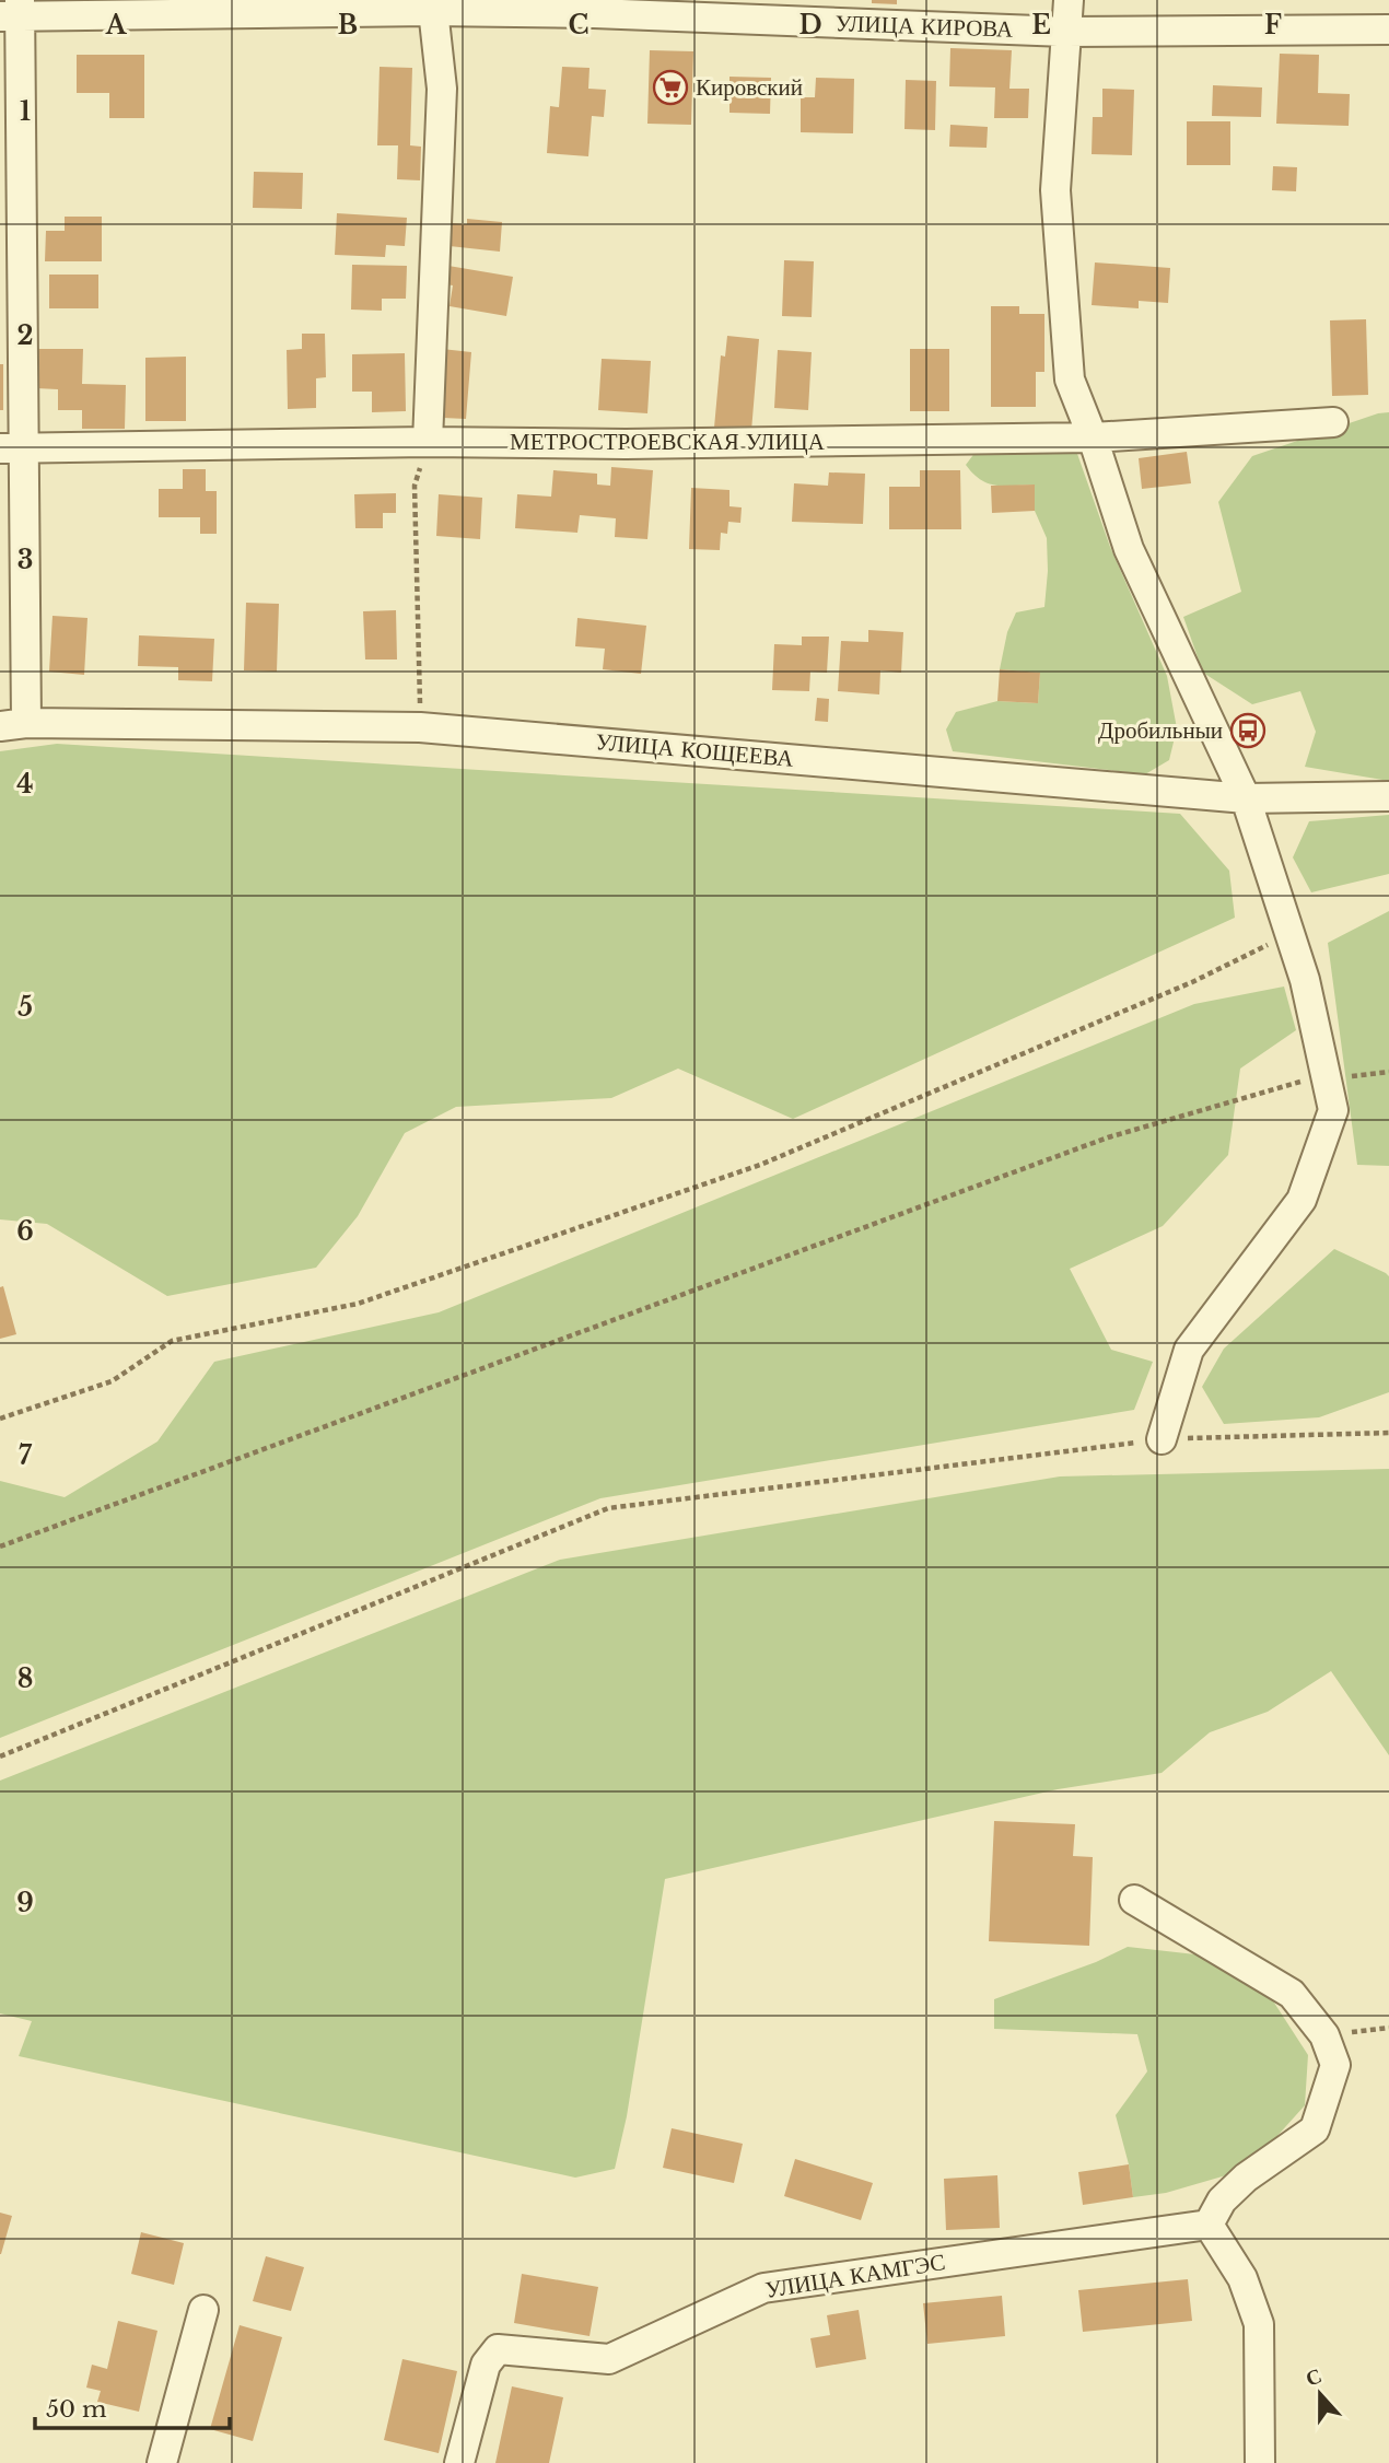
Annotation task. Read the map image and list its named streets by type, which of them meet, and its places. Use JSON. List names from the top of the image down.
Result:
{
  "streets": {
    "street": [
      "УЛИЦА КИРОВА",
      "МЕТРОСТРОЕВСКАЯ УЛИЦА",
      "УЛИЦА КОЩЕЕВА",
      "УЛИЦА КАМГЭС"
    ]
  },
  "places": {
    "supermarket": ["Кировский"],
    "bus stop": ["Дробильныи"]
  },
  "scale_bar": "50 m",
  "north": "top",
  "grid": {
    "columns": [
      "A",
      "B",
      "C",
      "D",
      "E",
      "F"
    ],
    "rows": [
      "1",
      "2",
      "3",
      "4",
      "5",
      "6",
      "7",
      "8",
      "9"
    ]
  }
}
